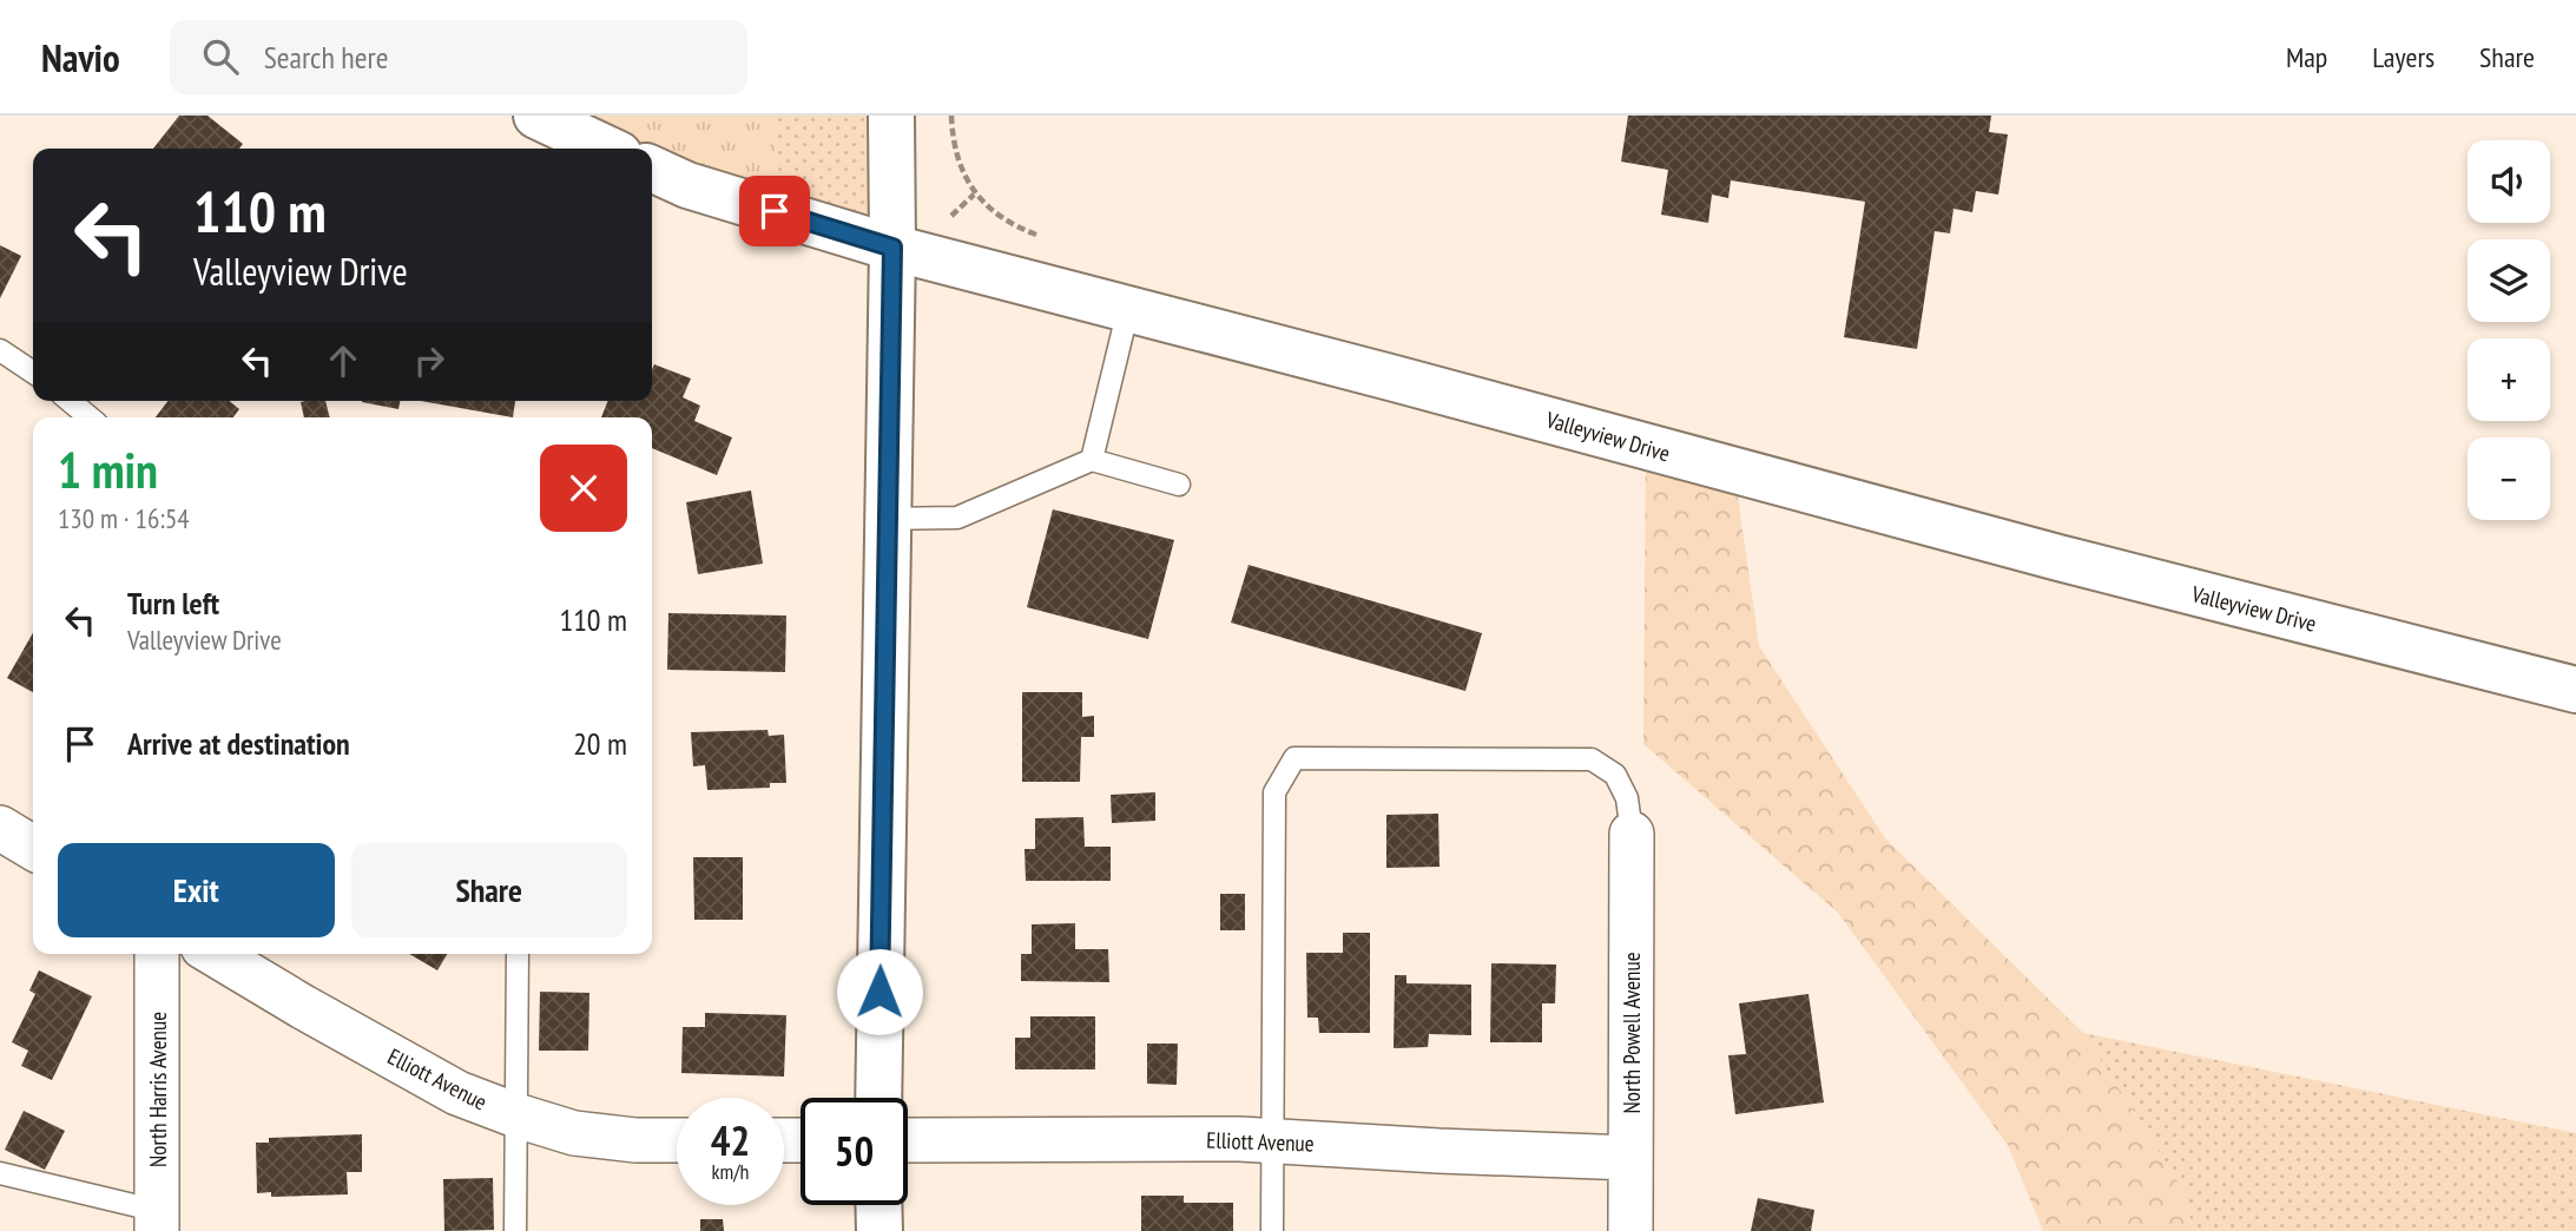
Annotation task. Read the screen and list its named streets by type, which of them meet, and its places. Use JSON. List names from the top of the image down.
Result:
{
  "streets": {
    "street": [
      "Valleyview Drive",
      "North Powell Avenue",
      "Elliott Avenue",
      "North Harris Avenue"
    ]
  },
  "crossings": [
    ["North Powell Avenue", "Elliott Avenue"]
  ],
  "page": {
    "header": "Navio",
    "search": "Search here",
    "nav": ["Map", "Layers", "Share"],
    "map_buttons": ["+", "−"],
    "turn": ["110 m", "Valleyview Drive"],
    "heading": ["1 min", "130 m · 16:54"],
    "list": [
      {
        "name": "Turn left",
        "note": "Valleyview Drive",
        "value": "110 m"
      },
      {
        "name": "Arrive at destination",
        "value": "20 m"
      }
    ],
    "buttons": ["Exit", "Share"],
    "speed": "42 km/h",
    "limit": "50"
  }
}
